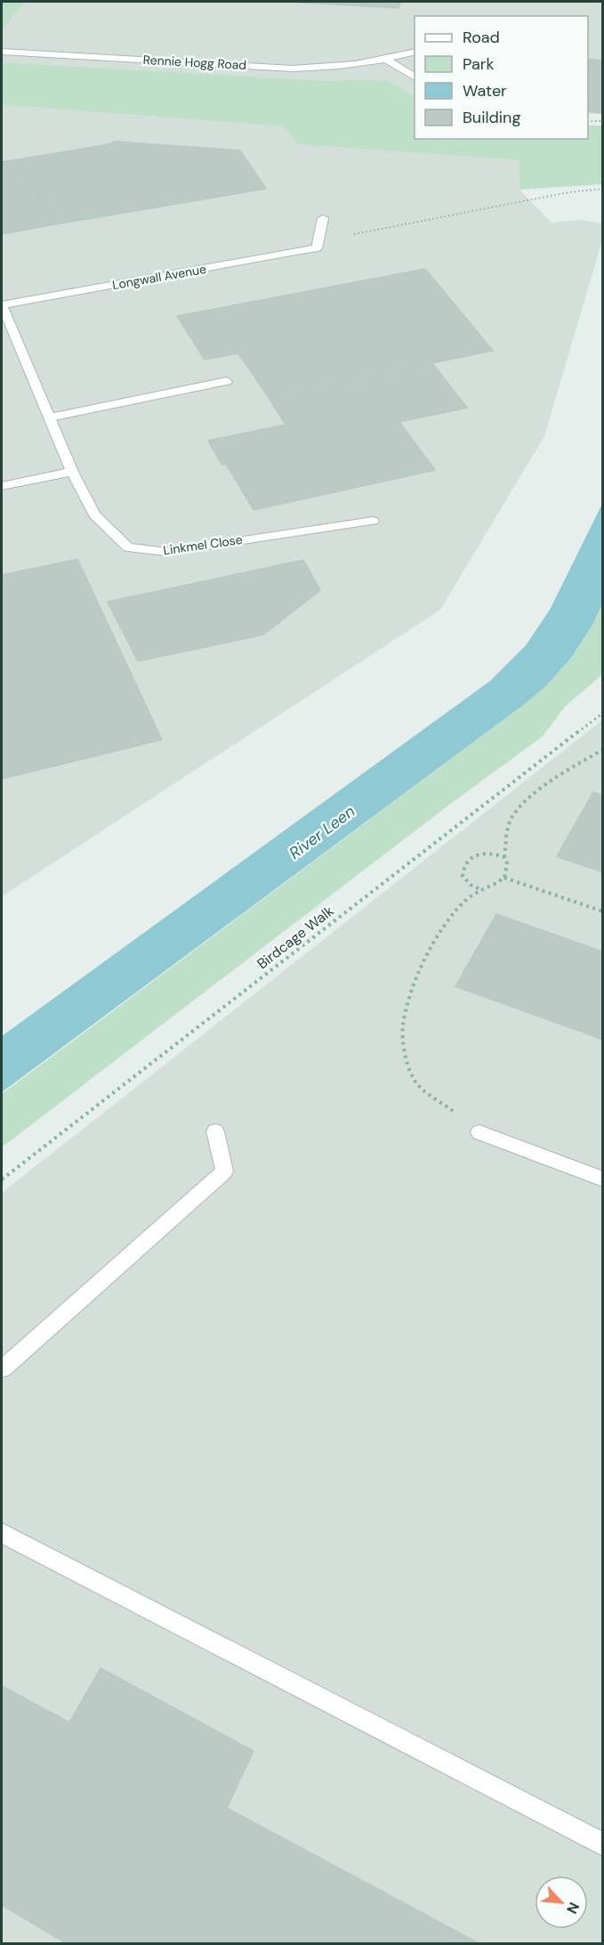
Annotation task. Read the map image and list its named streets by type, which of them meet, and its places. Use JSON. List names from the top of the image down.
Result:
{
  "streets": {
    "street": ["Rennie Hogg Road", "Longwall Avenue", "Linkmel Close"],
    "path": ["Birdcage Walk"]
  },
  "crossings": [
    ["Longwall Avenue", "Linkmel Close"]
  ],
  "water": ["River Leen"],
  "legend": [
    "Road",
    "Park",
    "Water",
    "Building"
  ],
  "north": "bottom right"
}
